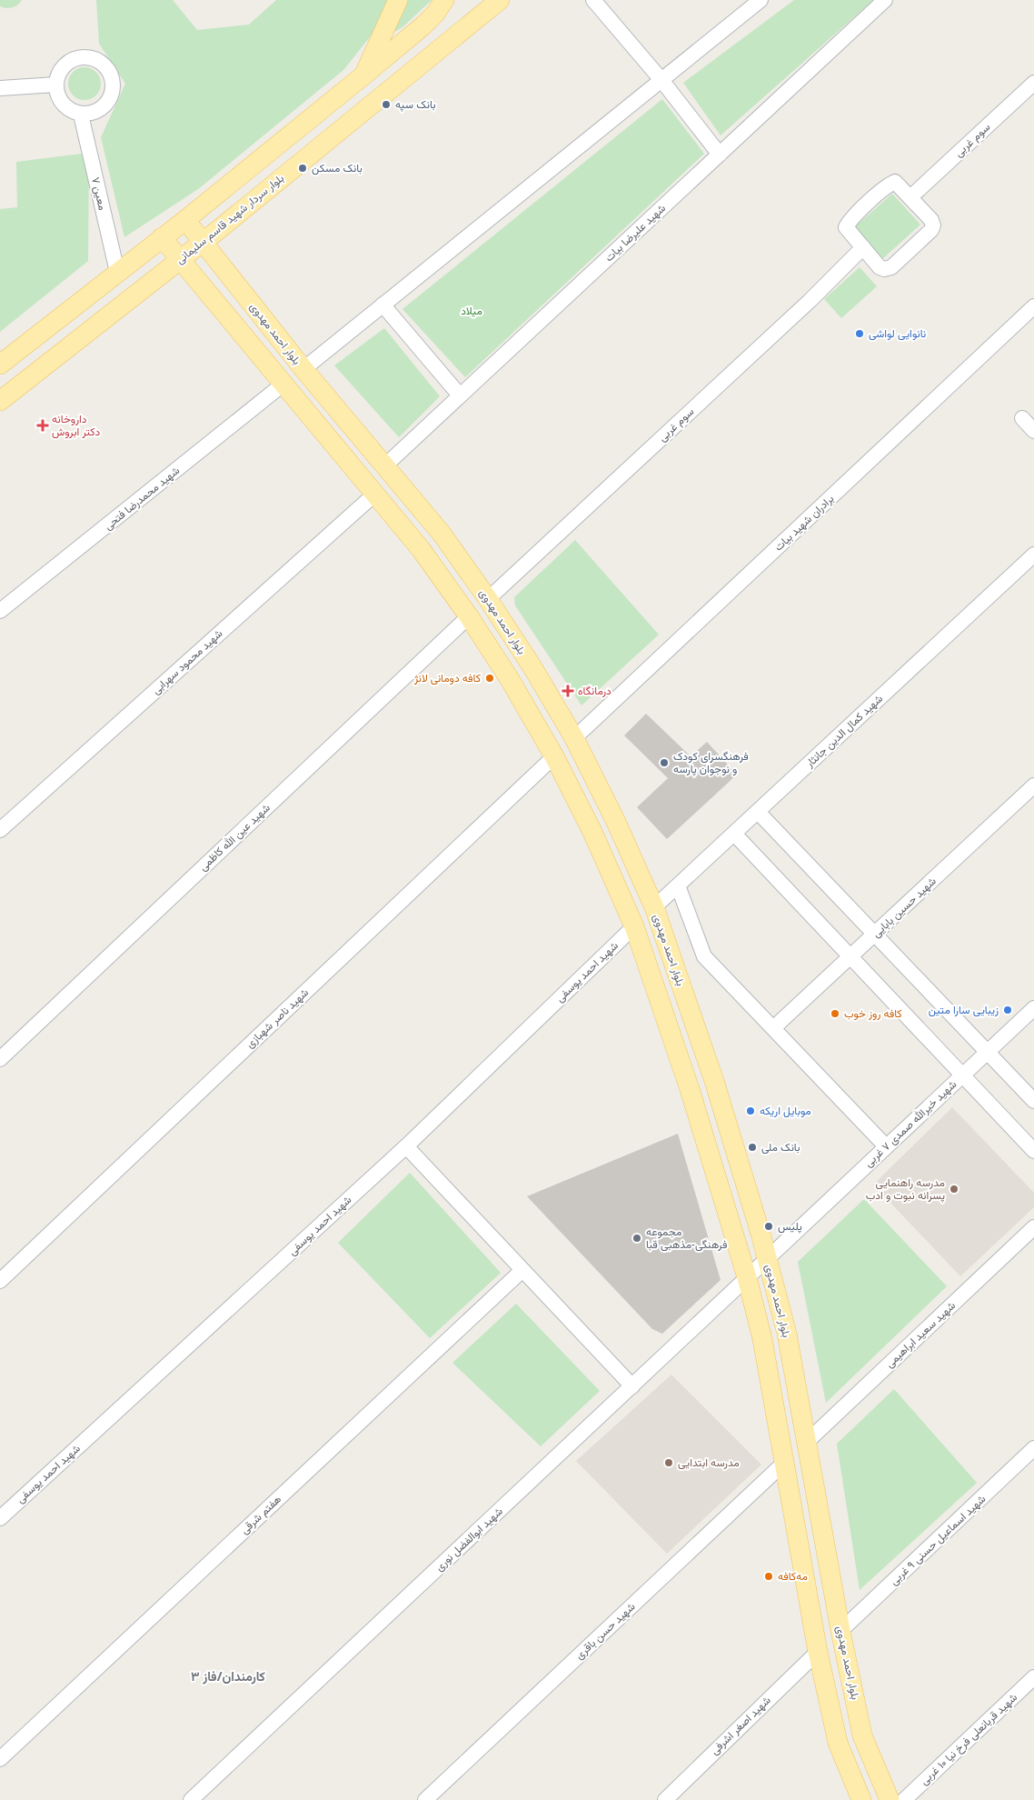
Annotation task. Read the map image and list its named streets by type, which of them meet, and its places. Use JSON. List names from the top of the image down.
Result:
{
  "streets": {
    "main road": ["بلوار سردار شهید قاسم سلیمانی", "بلوار احمد مهدوی"],
    "street": [
      "سوم غربی",
      "معین ۷",
      "شهید علیرضا بیات",
      "شهید محمدرضا فتحی",
      "برادران شهید بیات",
      "شهید محمود سهرابی",
      "شهید کمال الدین جانثار",
      "شهید عین الله کاظمی",
      "شهید حسین بابایی",
      "شهید احمد یوسفی",
      "شهید ناصر شهبازی",
      "شهید خیرالله صمدی ۷ غربی",
      "شهید سعید ابراهیمی",
      "هفتم شرقی",
      "شهید ابوالفضل نوری",
      "شهید اسماعیل حسنی ۹ غربی",
      "شهید حسن باقری",
      "شهید اصغر اشرفی",
      "شهید قربانعلی فرخ نیا ۱۰ غربی"
    ]
  },
  "crossings": [
    ["سوم غربی", "بلوار احمد مهدوی"],
    ["بلوار سردار شهید قاسم سلیمانی", "بلوار احمد مهدوی"],
    ["شهید علیرضا بیات", "بلوار احمد مهدوی"],
    ["بلوار احمد مهدوی", "برادران شهید بیات"],
    ["بلوار احمد مهدوی", "شهید کمال الدین جانثار"],
    ["بلوار احمد مهدوی", "شهید خیرالله صمدی ۷ غربی"],
    ["بلوار احمد مهدوی", "شهید سعید ابراهیمی"],
    ["بلوار احمد مهدوی", "شهید اسماعیل حسنی ۹ غربی"],
    ["شهید خیرالله صمدی ۷ غربی", "شهید ابوالفضل نوری"]
  ],
  "districts": ["کارمندان/فاز ۳"],
  "parks": ["میلاد"],
  "places": {
    "other": [
      "بانک سپه",
      "بانک مسکن",
      "نانوایی لواشی",
      "کافه دومانی لانژ",
      "فرهنگسرای کودک و نوجوان پارسه",
      "زیبایی سارا متین",
      "کافه روز خوب",
      "موبایل اریکه",
      "بانک ملی",
      "مدرسه راهنمایی پسرانه نبوت و ادب",
      "پلیس",
      "مجموعه فرهنگی-مذهبی قبا",
      "مدرسه ابتدایی",
      "مه‌کافه"
    ],
    "health": ["داروخانه دکتر ابروش", "درمانگاه"]
  }
}
